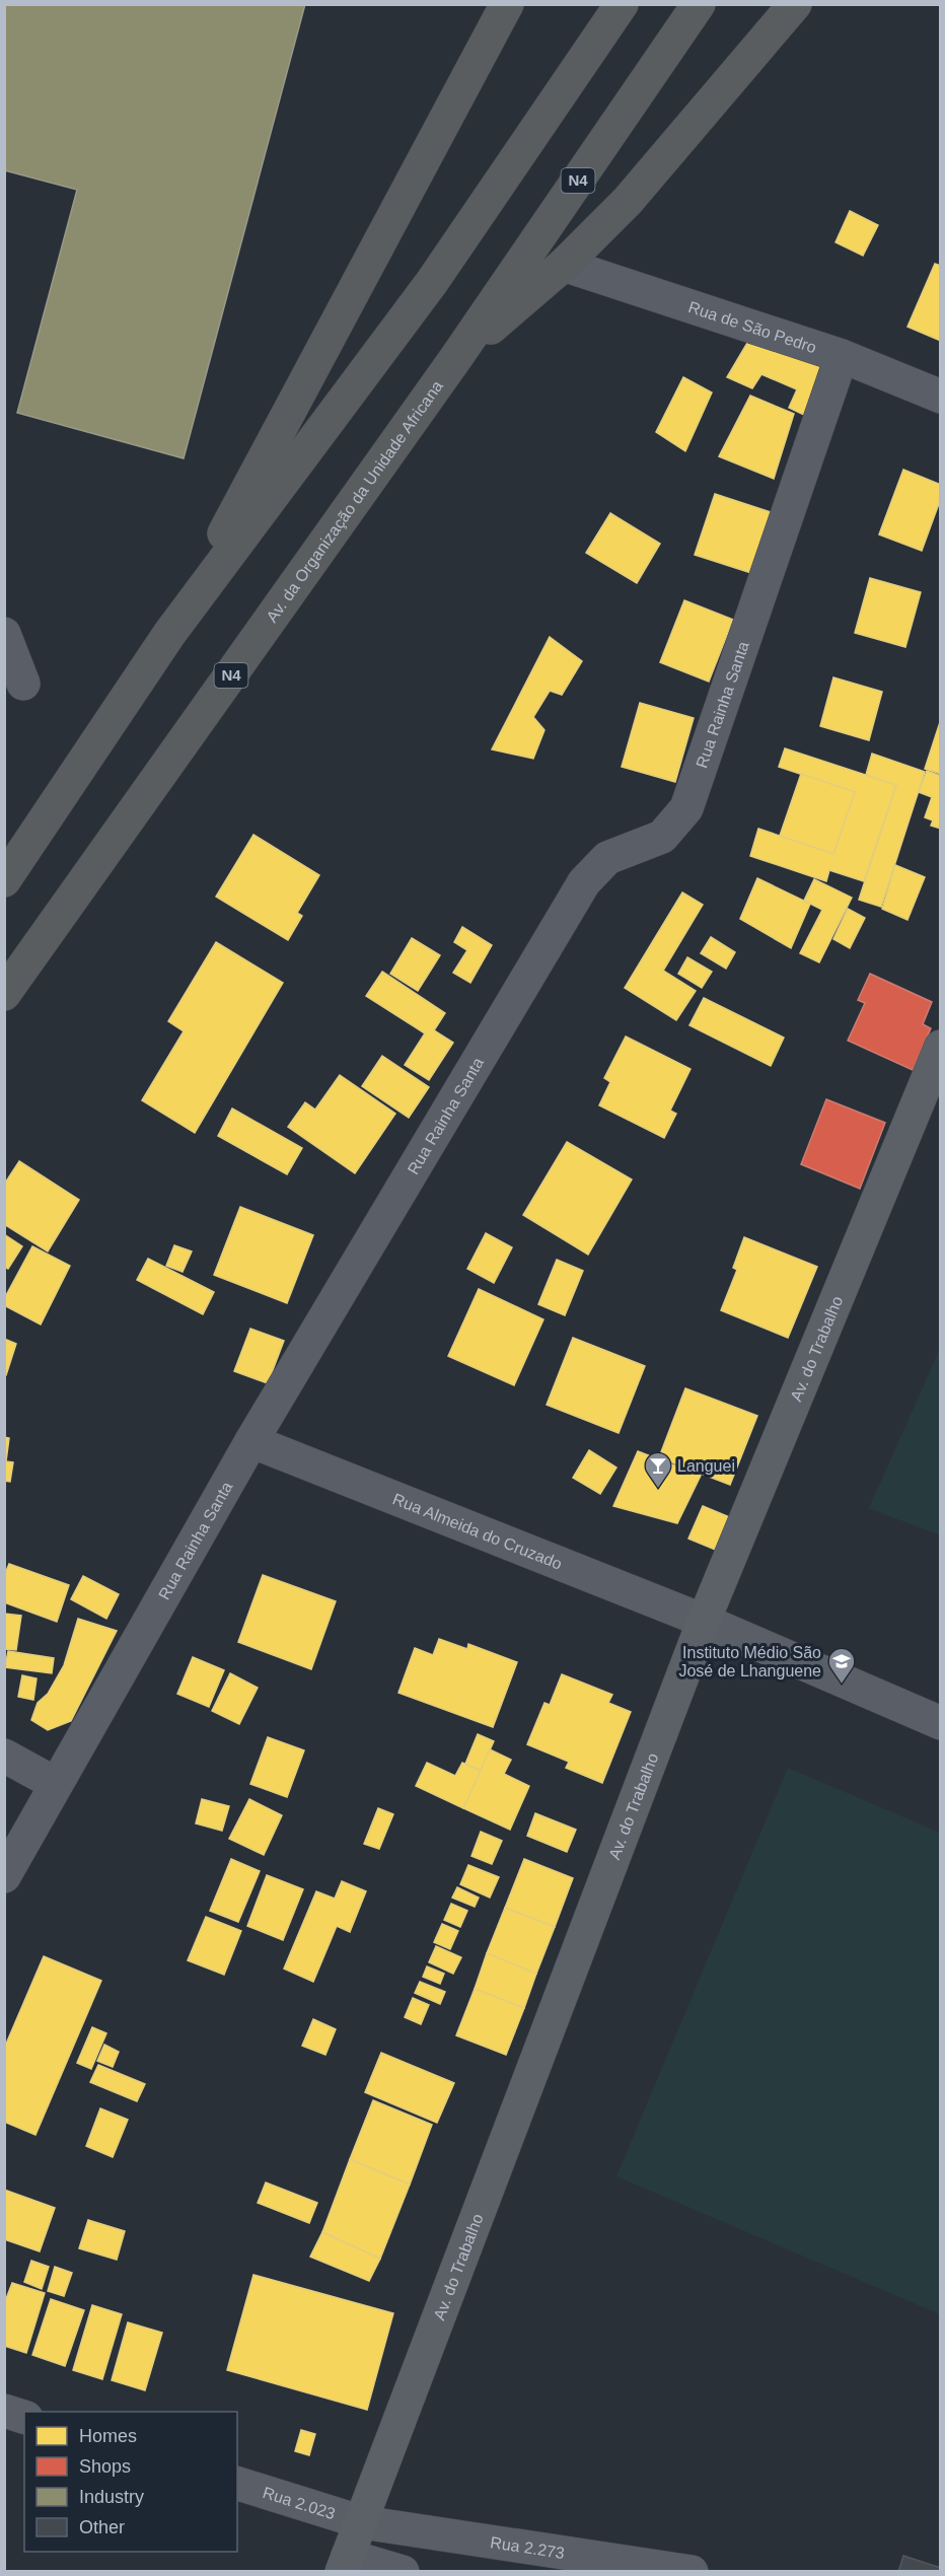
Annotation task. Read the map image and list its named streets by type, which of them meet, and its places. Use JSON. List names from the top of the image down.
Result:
{
  "streets": {
    "highway": ["N4", "Av. da Organização da Unidade Africana"],
    "main road": ["Av. do Trabalho"],
    "street": [
      "Rua de São Pedro",
      "Rua Rainha Santa",
      "Rua Almeida do Cruzado",
      "Rua 2.023",
      "Rua 2.273"
    ]
  },
  "crossings": [
    ["Rua de São Pedro", "Rua Rainha Santa"],
    ["Rua Rainha Santa", "Rua Almeida do Cruzado"],
    ["Av. do Trabalho", "Rua Almeida do Cruzado"],
    ["Av. do Trabalho", "Rua 2.023"],
    ["Av. do Trabalho", "Rua 2.273"],
    ["Rua 2.023", "Rua 2.273"]
  ],
  "places": {
    "bar": ["Languei"],
    "school or university": ["Instituto Médio São José de Lhanguene"]
  },
  "legend": [
    "Homes",
    "Shops",
    "Industry",
    "Other"
  ]
}
